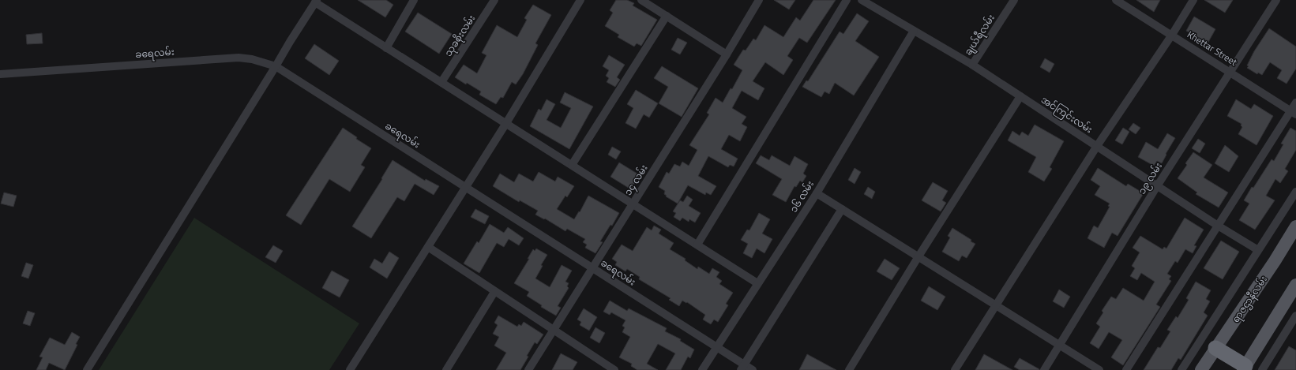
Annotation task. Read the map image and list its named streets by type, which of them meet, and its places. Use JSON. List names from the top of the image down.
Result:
{
  "streets": {
    "main road": ["ရာဇဌာနီလမ်း"],
    "street": [
      "ချယ်ရီလမ်း",
      "သုခစိုးလမ်း",
      "Khettar Street",
      "ခရေလမ်း",
      "အင်ကြင်းလမ်း",
      "၁၉ လမ်း",
      "၁၄ လမ်း",
      "၁၆ လမ်း"
    ]
  },
  "crossings": [
    ["ချယ်ရီလမ်း", "အင်ကြင်းလမ်း"],
    ["Khettar Street", "၁၉ လမ်း"],
    ["ခရေလမ်း", "၁၄ လမ်း"],
    ["ခရေလမ်း", "၁၆ လမ်း"],
    ["အင်ကြင်းလမ်း", "၁၉ လမ်း"],
    ["အင်ကြင်းလမ်း", "၁၆ လမ်း"]
  ]
}
